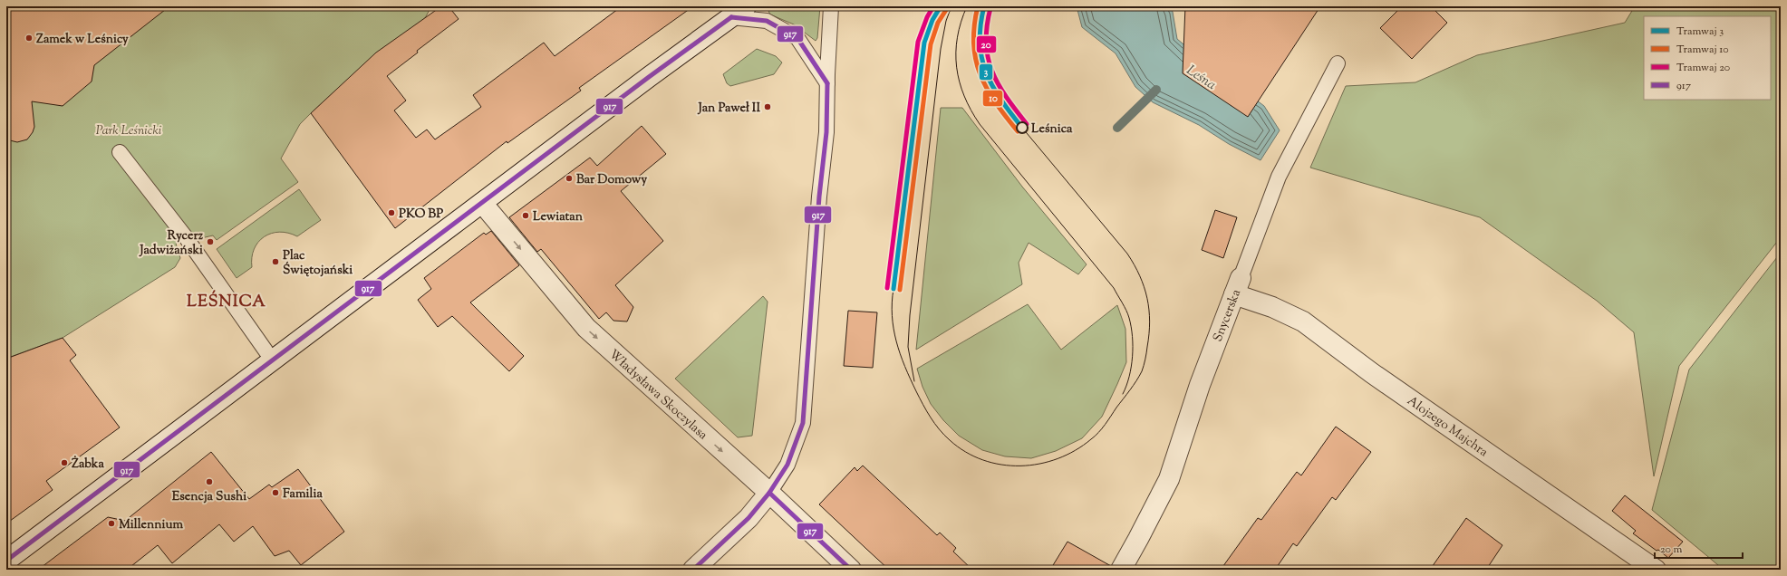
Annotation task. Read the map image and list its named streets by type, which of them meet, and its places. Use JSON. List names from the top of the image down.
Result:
{
  "streets": {
    "street": ["Snycerska", "Władysława Skoczylasa", "Alojzego Majchra"]
  },
  "crossings": [
    ["Snycerska", "Alojzego Majchra"]
  ],
  "one_way": ["Władysława Skoczylasa"],
  "districts": ["LEŚNICA"],
  "water": ["Leśna"],
  "parks": ["Park Leśnicki"],
  "places": [
    "Zamek w Leśnicy",
    "Jan Paweł II",
    "Leśnica",
    "Bar Domowy",
    "PKO BP",
    "Lewiatan",
    "Rycerz Jadwiżański",
    "Plac Świętojański",
    "Żabka",
    "Esencja Sushi",
    "Familia",
    "Millennium"
  ],
  "lines": [
    "tram line 3",
    "tram line 10",
    "tram line 20",
    "transit line 917"
  ],
  "legend": [
    "Tramwaj 3",
    "Tramwaj 10",
    "Tramwaj 20",
    "917"
  ],
  "scale_bar": "20 m"
}
